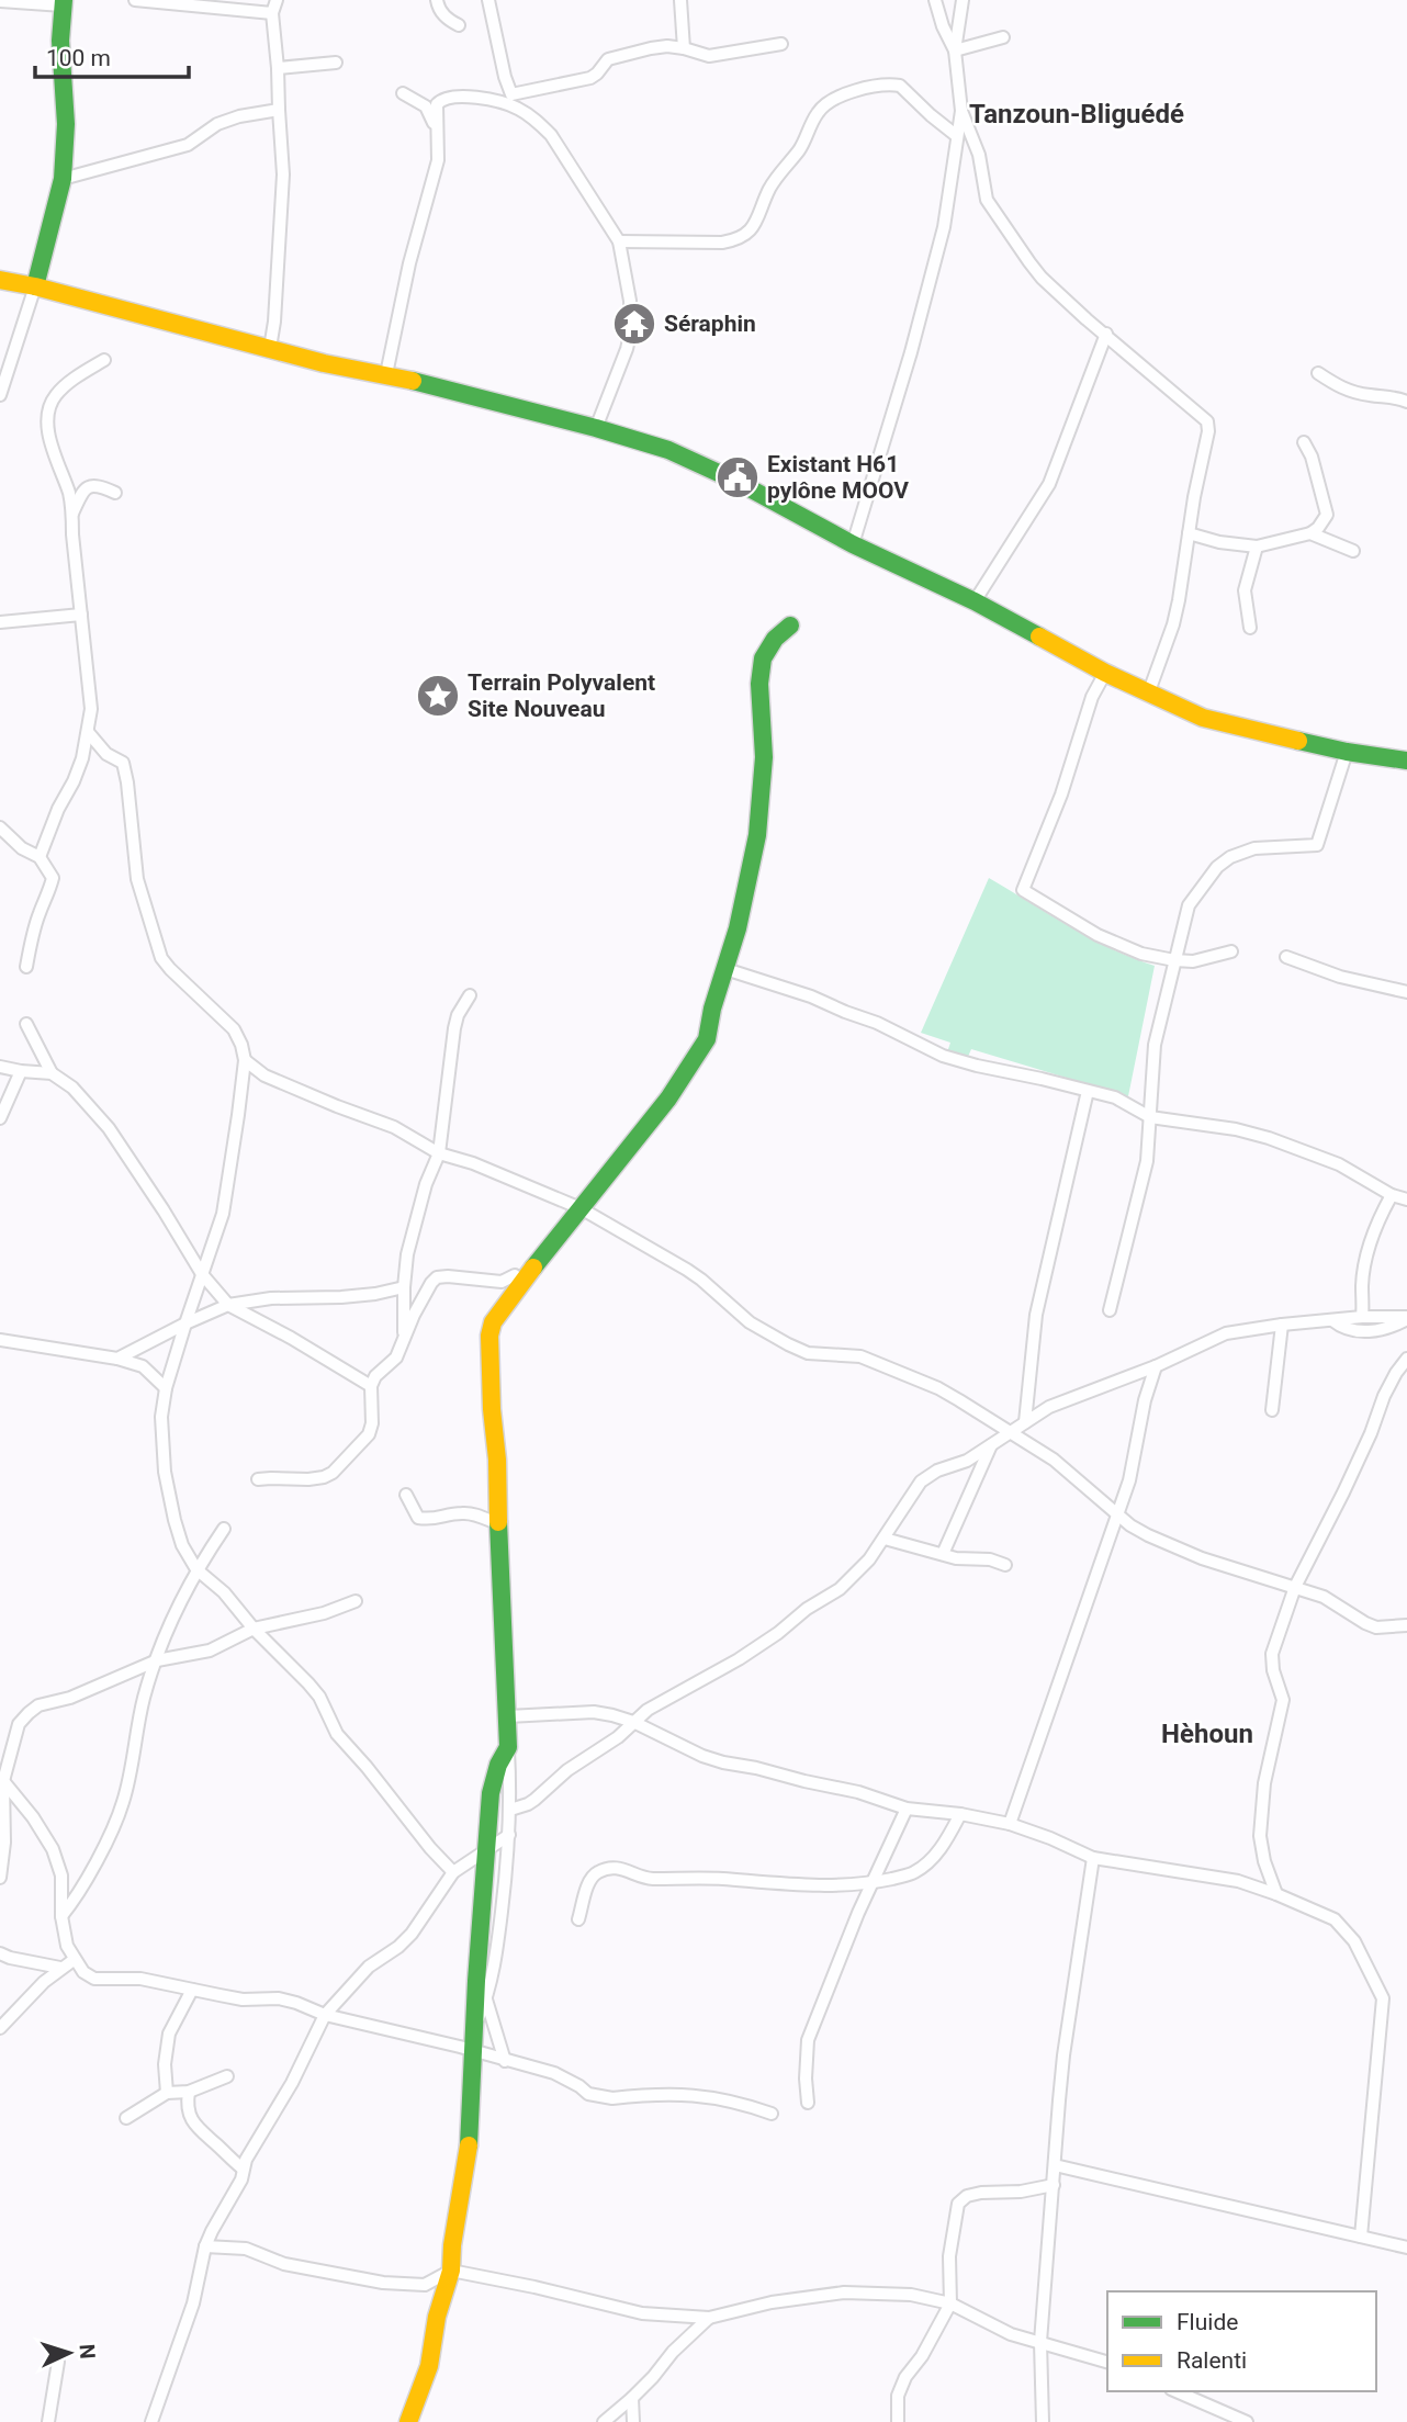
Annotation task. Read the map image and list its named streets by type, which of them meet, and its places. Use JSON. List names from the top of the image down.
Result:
{
  "districts": ["Tanzoun-Bliguédé", "Hèhoun"],
  "places": {
    "temple": ["Séraphin"],
    "public building": ["Existant H61 pylône MOOV"],
    "place": ["Terrain Polyvalent Site Nouveau"]
  },
  "legend": ["Fluide", "Ralenti"],
  "scale_bar": "100 m",
  "north": "right"
}
